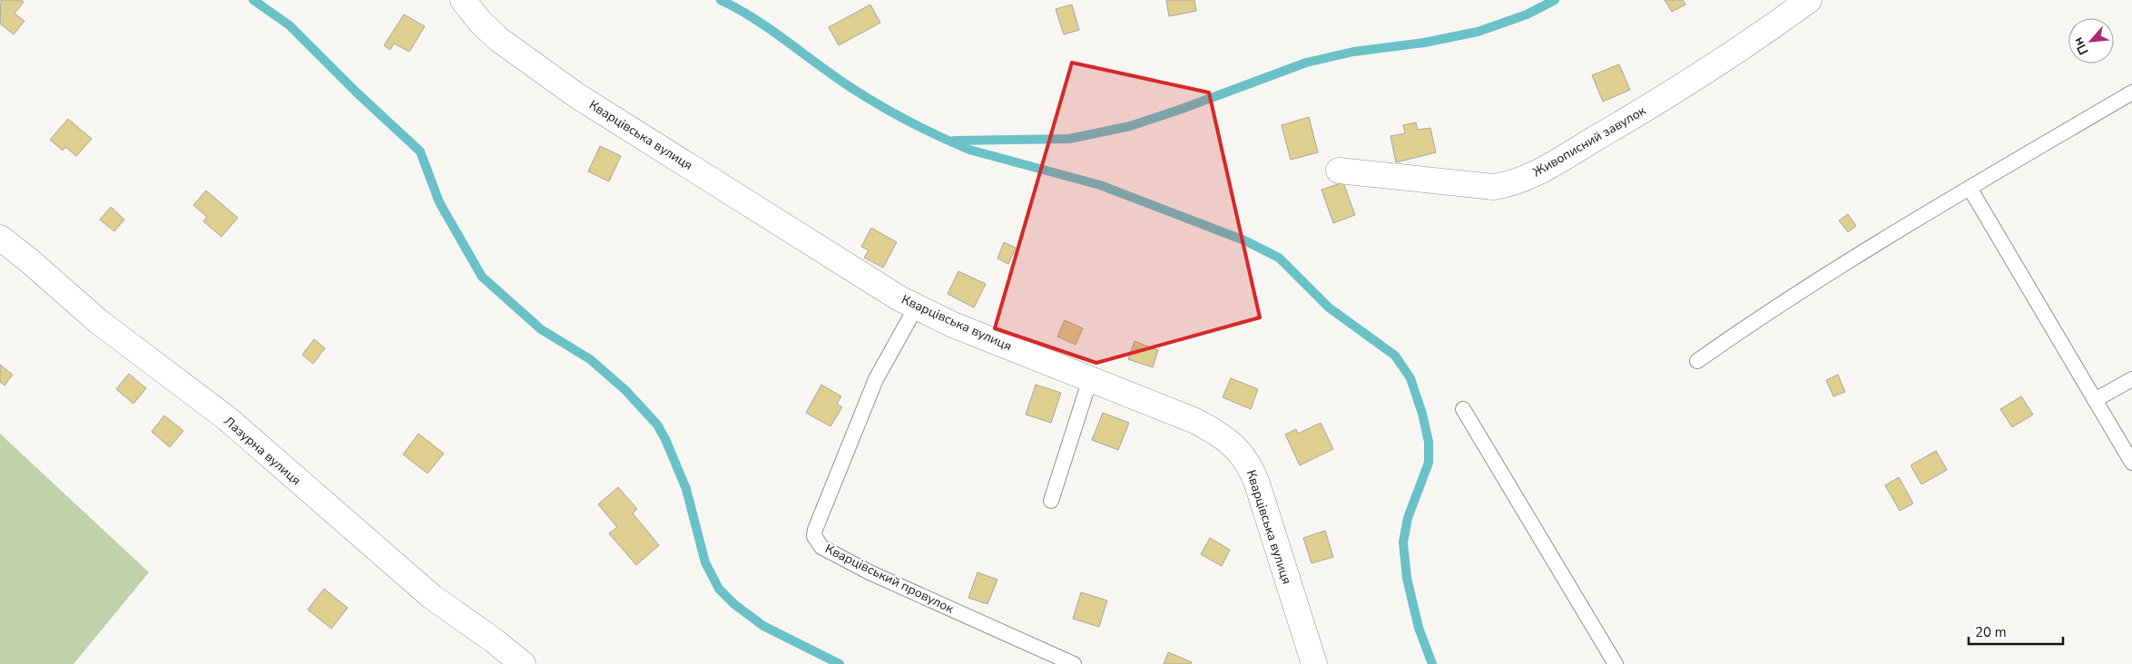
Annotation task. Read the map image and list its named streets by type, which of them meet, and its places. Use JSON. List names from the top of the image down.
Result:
{
  "streets": {
    "street": ["Кварцівська вулиця", "Живописний завулок", "Лазурна вулиця"],
    "lane": ["Кварцівський провулок"]
  },
  "crossings": [
    ["Кварцівська вулиця", "Кварцівський провулок"]
  ],
  "scale_bar": "20 m",
  "north": "bottom left"
}
